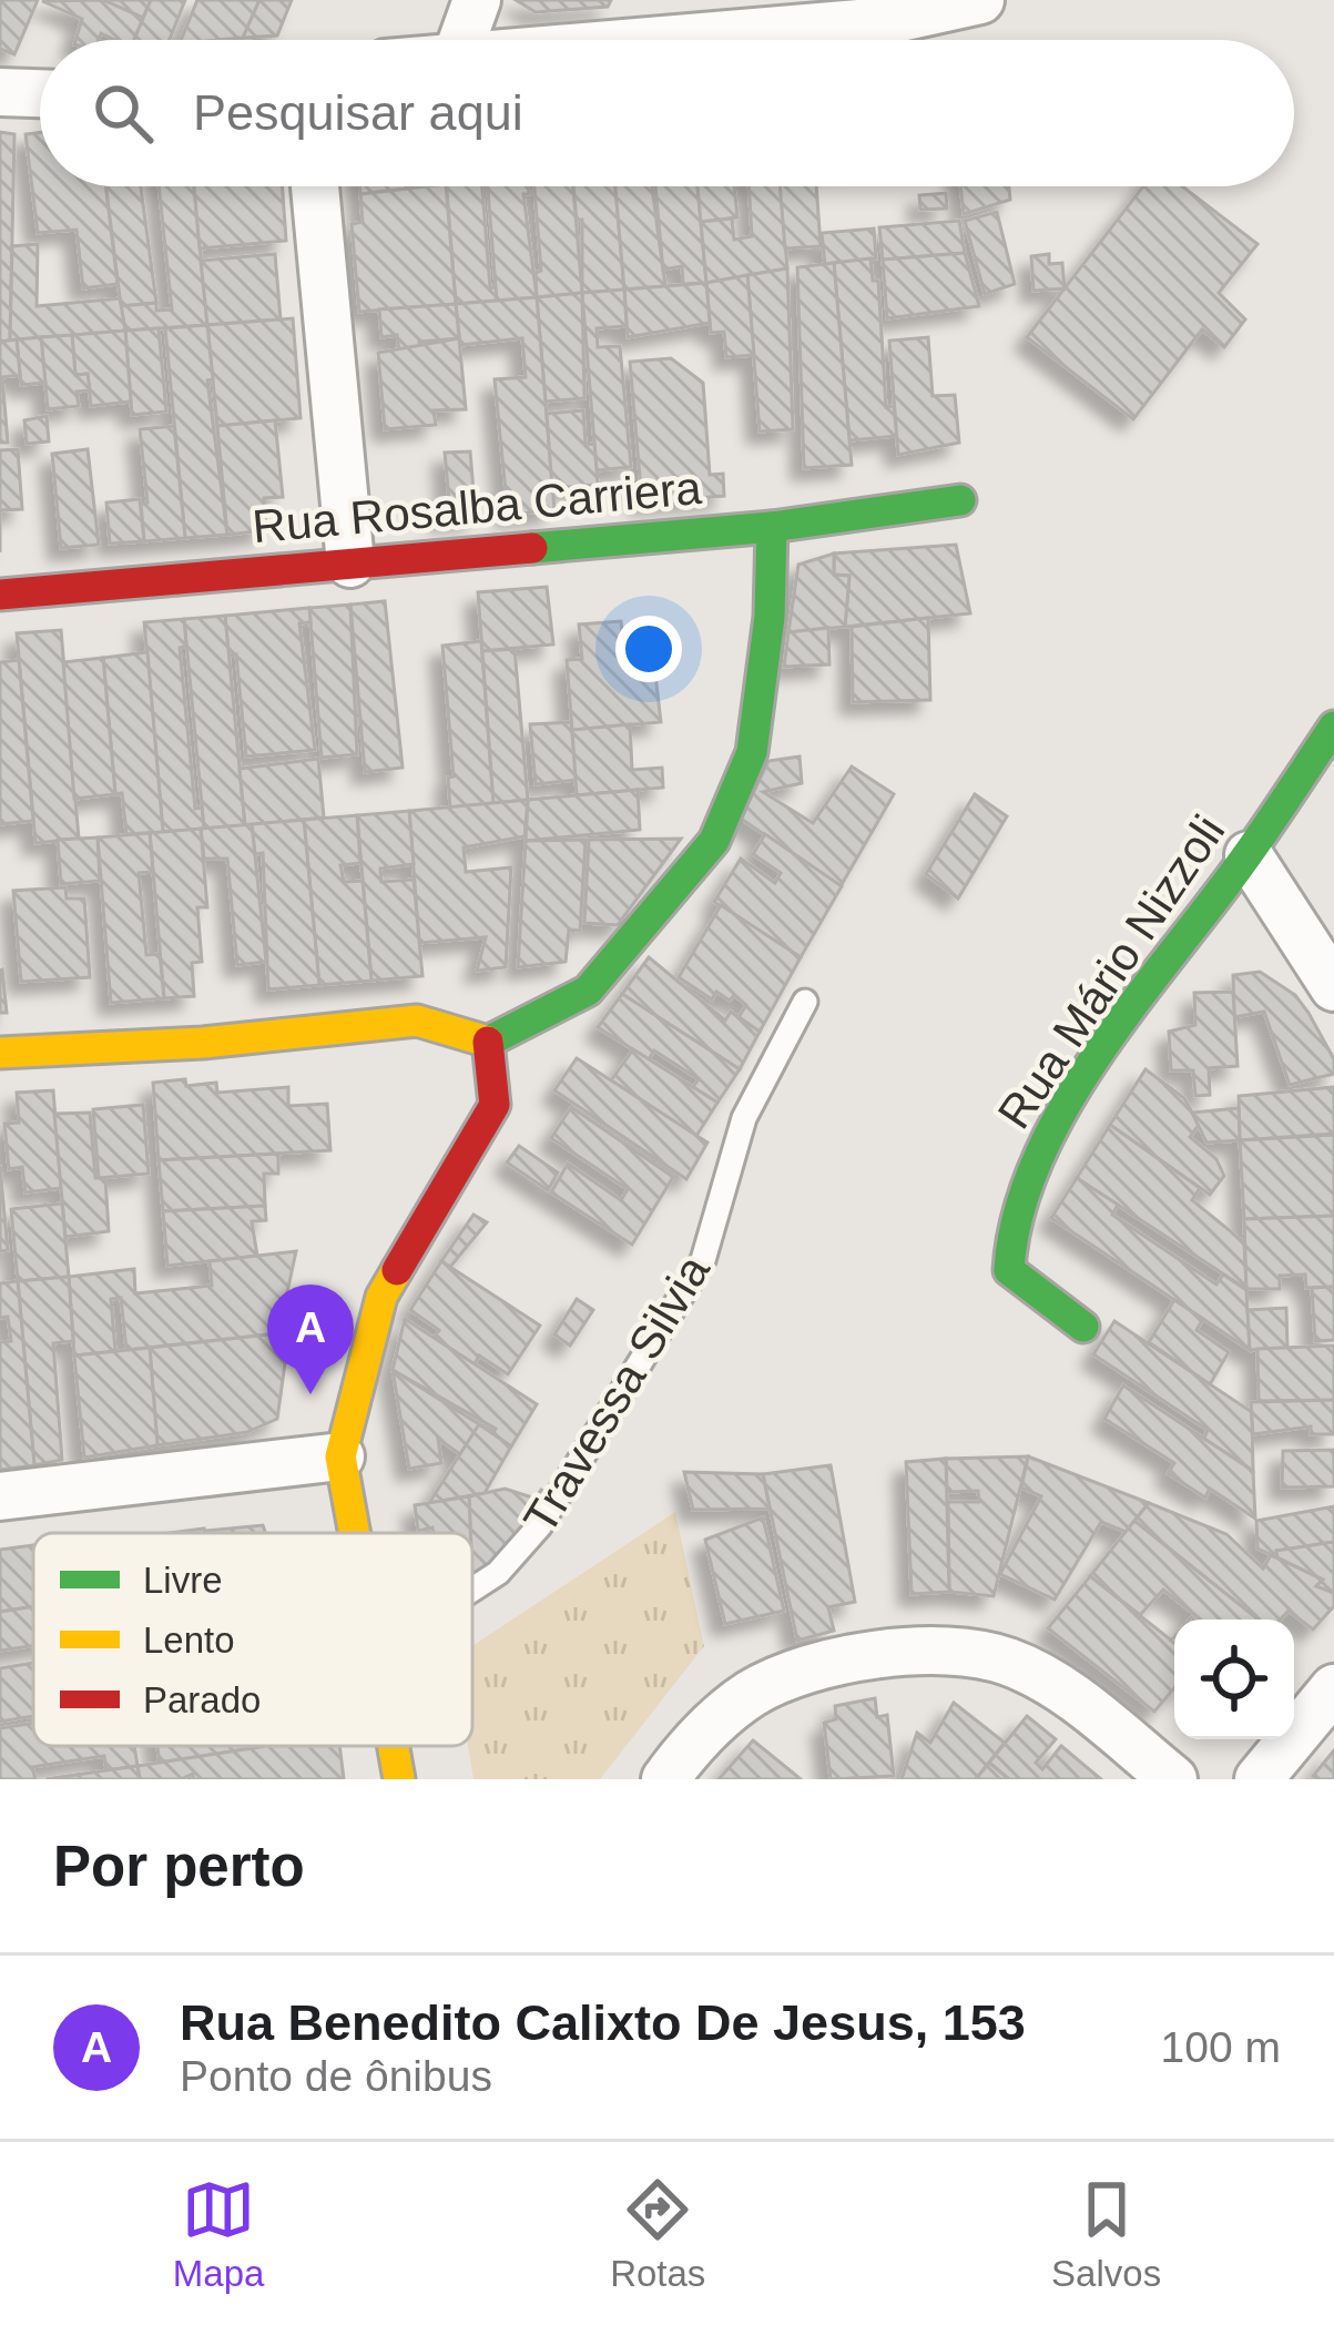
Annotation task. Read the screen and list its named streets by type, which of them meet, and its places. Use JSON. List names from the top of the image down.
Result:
{
  "streets": {
    "street": ["Rua Rosalba Carriera", "Rua Mário Nizzoli"],
    "lane": ["Travessa Silvia"]
  },
  "legend": ["Livre", "Lento", "Parado"],
  "page": {
    "search": "Pesquisar aqui",
    "pins": "A",
    "heading": "Por perto",
    "list": [
      {
        "mark": "A",
        "name": "Rua Benedito Calixto De Jesus, 153",
        "note": "Ponto de ônibus",
        "value": "100 m"
      }
    ],
    "nav": ["Mapa", "Rotas", "Salvos"]
  }
}
